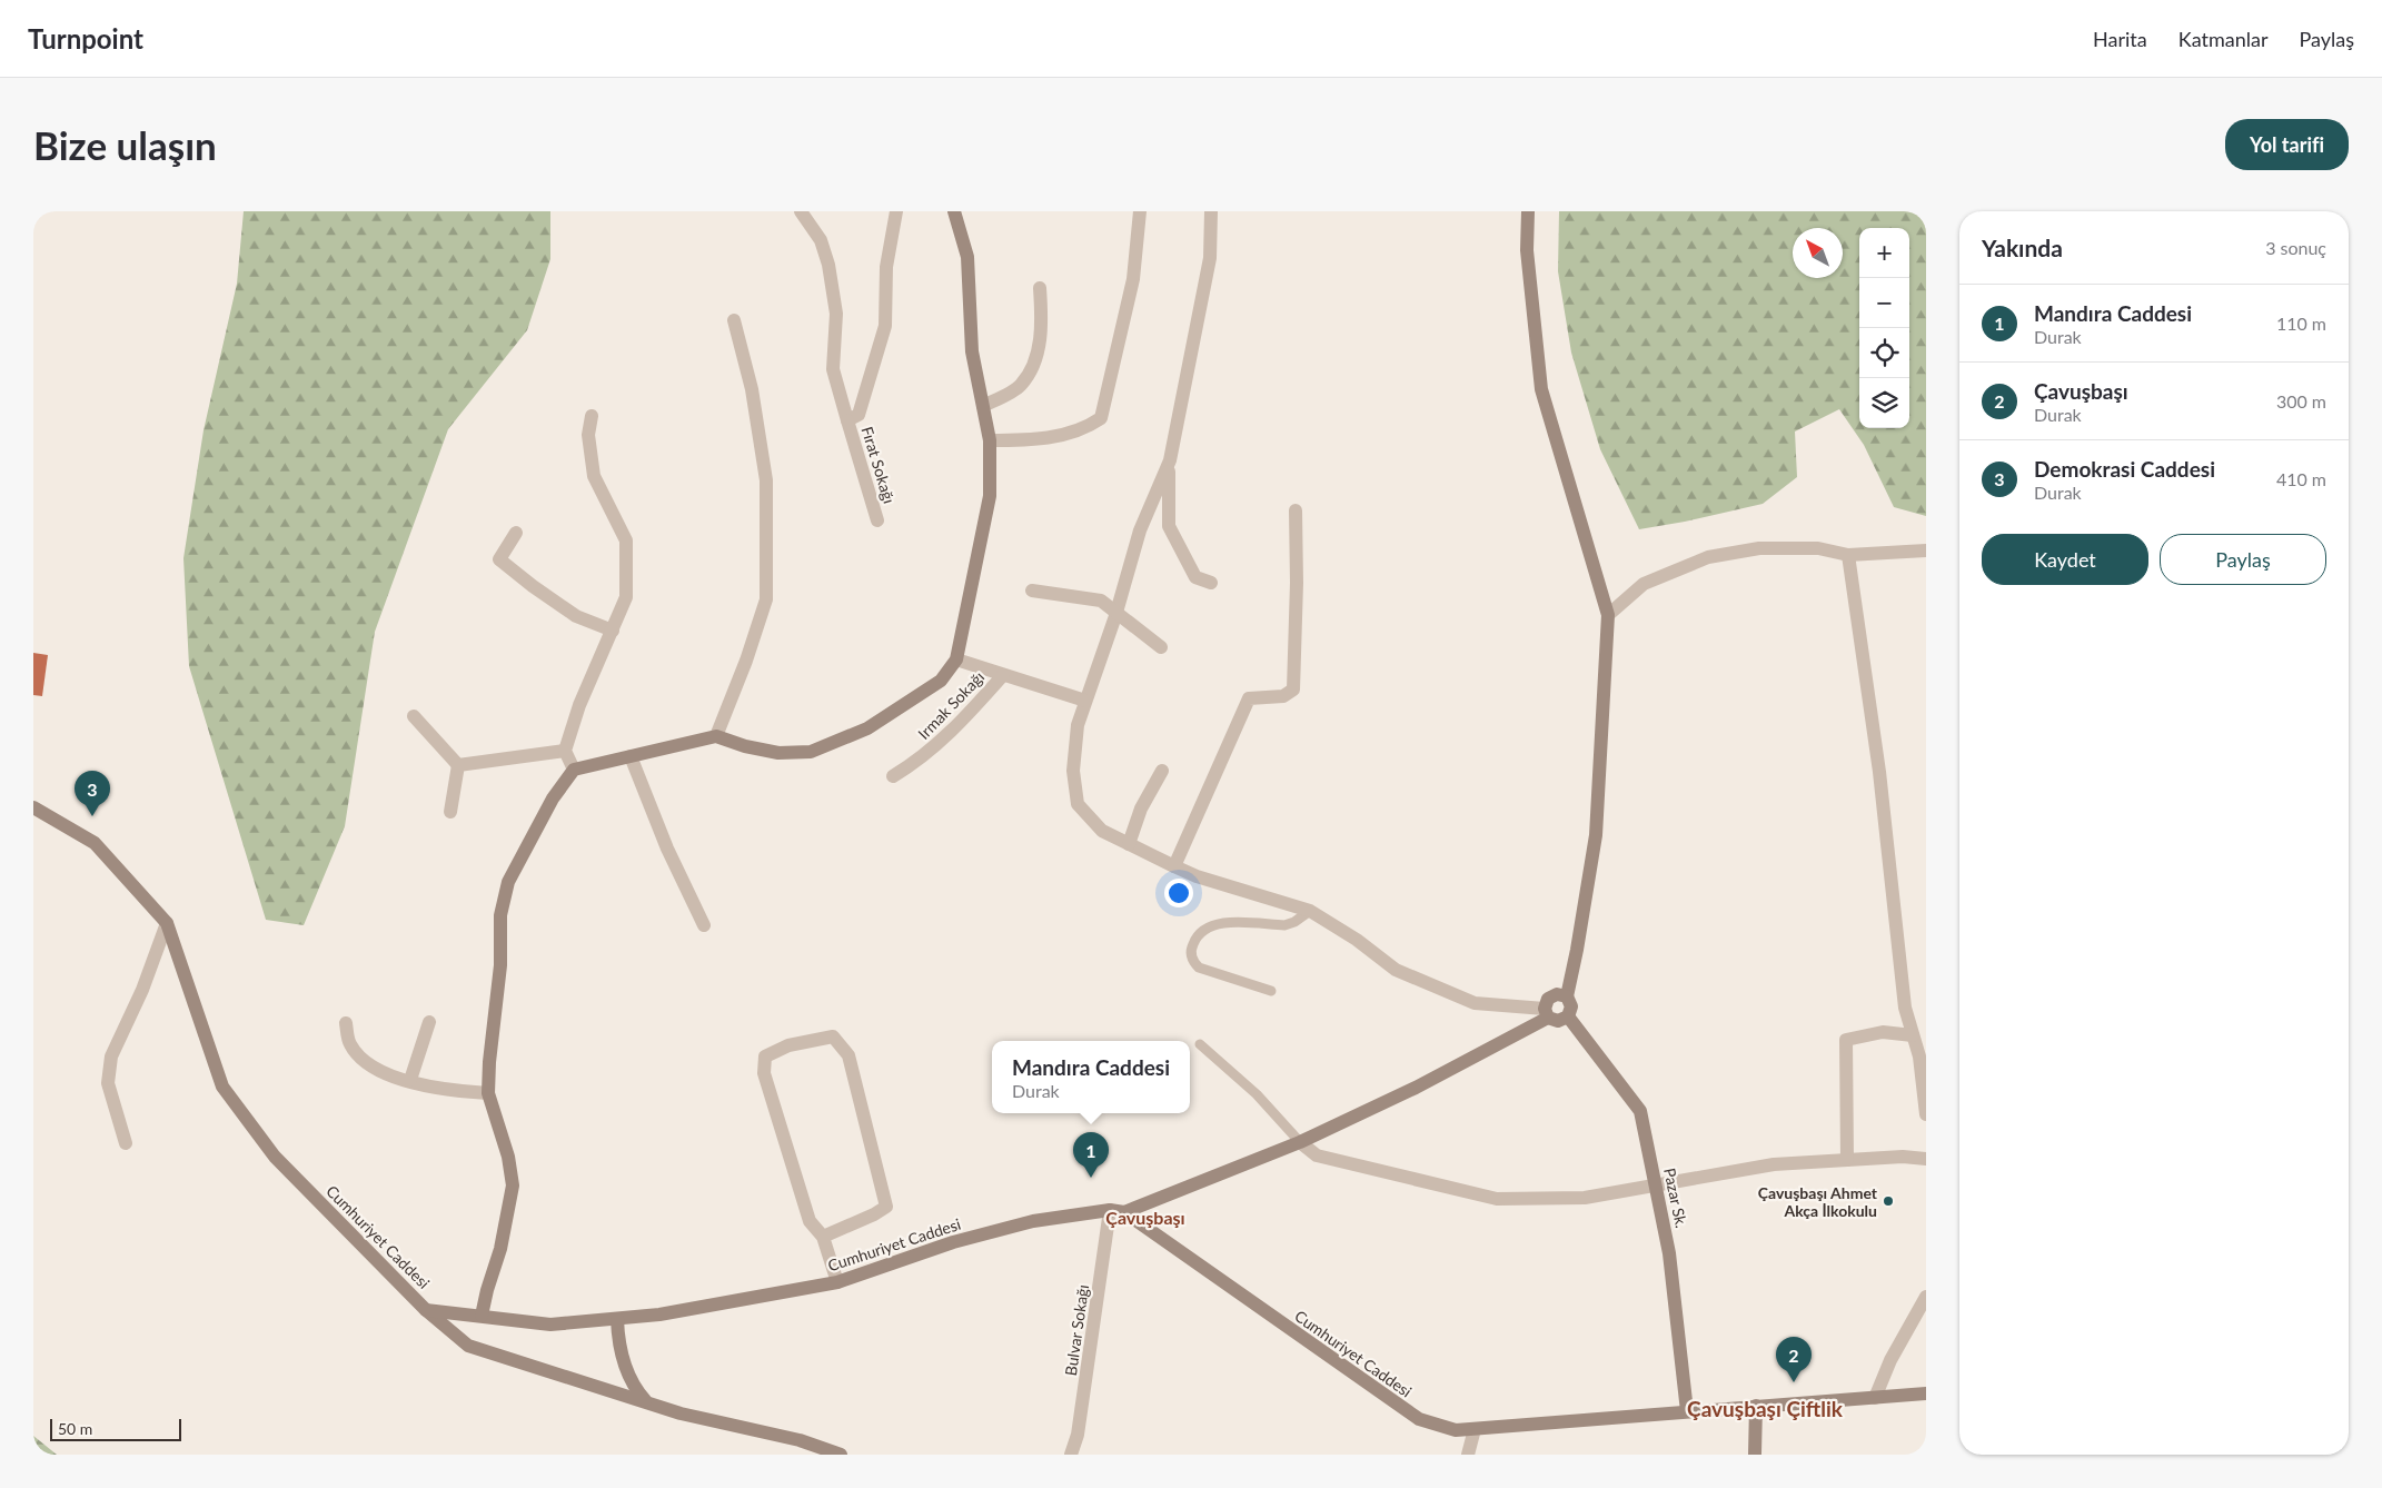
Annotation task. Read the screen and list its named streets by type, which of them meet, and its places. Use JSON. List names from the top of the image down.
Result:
{
  "streets": {
    "street": [
      "Fırat Sokağı",
      "Irmak Sokağı",
      "Pazar Sk.",
      "Cumhuriyet Caddesi",
      "Bulvar Sokağı"
    ]
  },
  "crossings": [
    ["Pazar Sk.", "Cumhuriyet Caddesi"],
    ["Cumhuriyet Caddesi", "Bulvar Sokağı"]
  ],
  "districts": ["Çavuşbaşı", "Çavuşbaşı Çiftlik"],
  "places": ["Çavuşbaşı Ahmet Akça İlkokulu"],
  "scale_bar": "50 m",
  "north": "top left",
  "page": {
    "header": "Turnpoint",
    "nav": ["Harita", "Katmanlar", "Paylaş"],
    "buttons": [
      "Yol tarifi",
      ["Kaydet", "Paylaş"]
    ],
    "title": "Bize ulaşın",
    "heading": ["Yakında", "3 sonuç"],
    "map_buttons": ["+", "−"],
    "list": [
      {
        "mark": "1",
        "name": "Mandıra Caddesi",
        "note": "Durak",
        "value": "110 m"
      },
      {
        "mark": "2",
        "name": "Çavuşbaşı",
        "note": "Durak",
        "value": "300 m"
      },
      {
        "mark": "3",
        "name": "Demokrasi Caddesi",
        "note": "Durak",
        "value": "410 m"
      }
    ],
    "pins": ["3", "1", "2"],
    "popup": ["Mandıra Caddesi", "Durak"],
    "scale": "50 m"
  }
}
